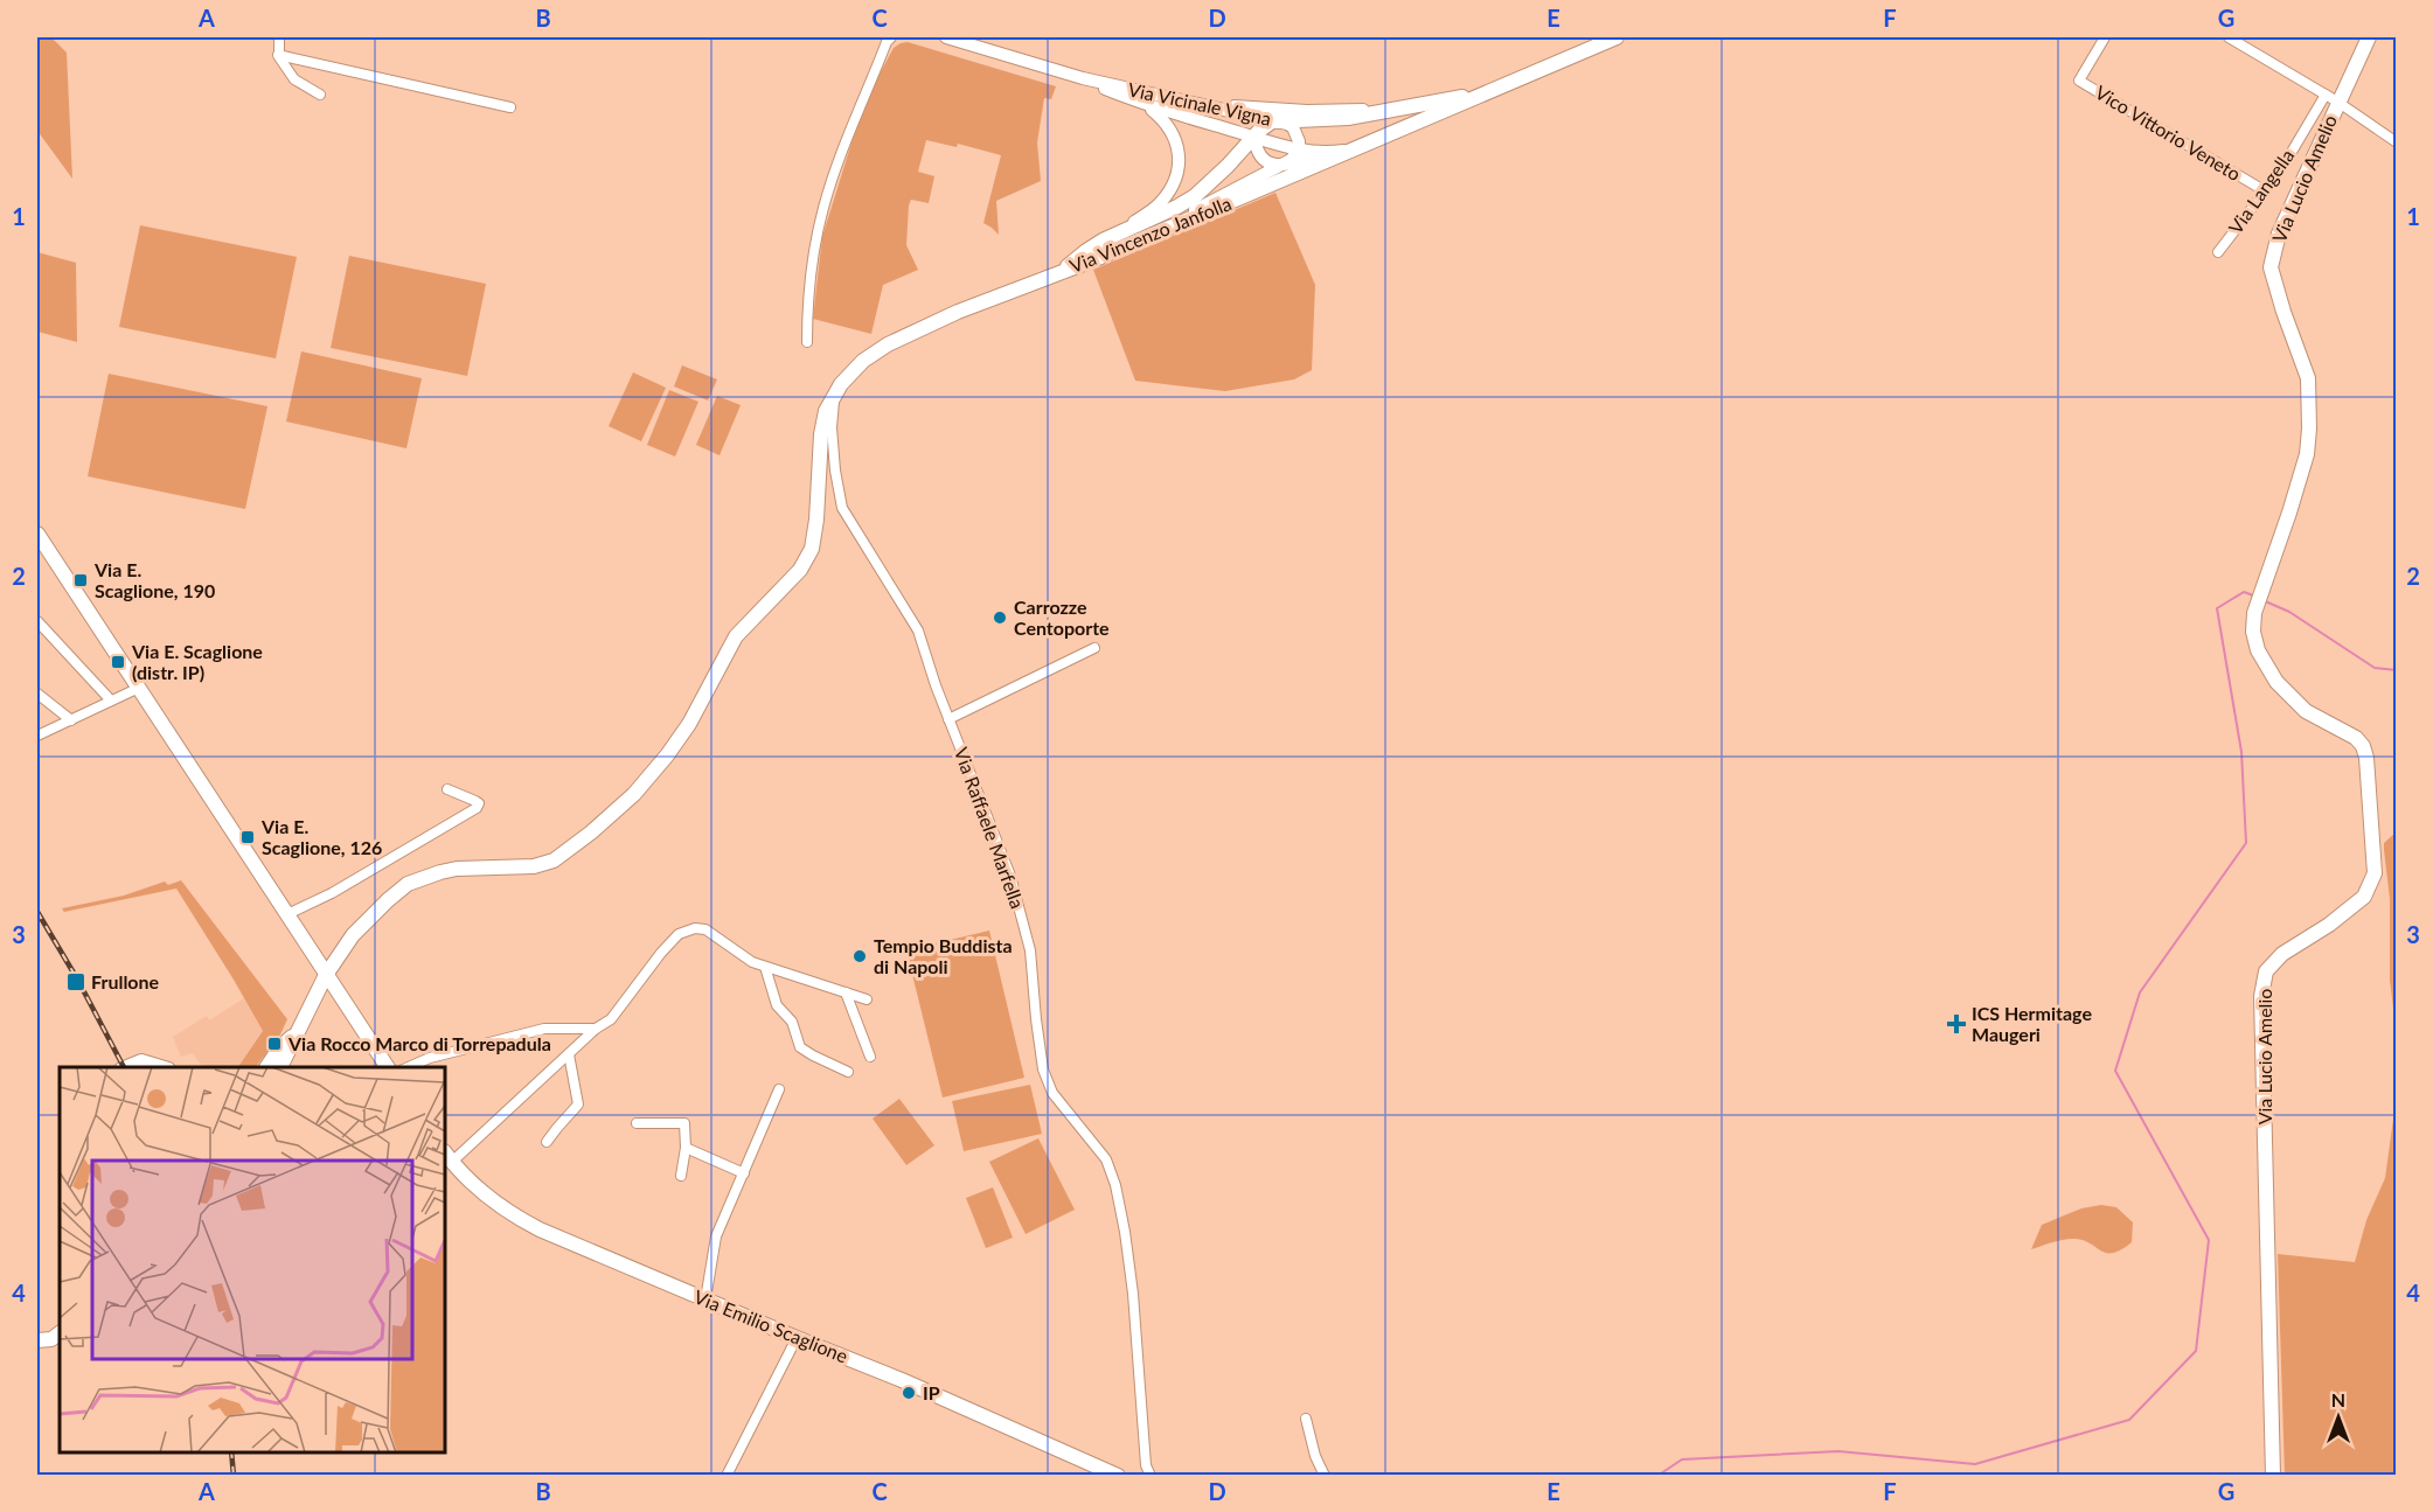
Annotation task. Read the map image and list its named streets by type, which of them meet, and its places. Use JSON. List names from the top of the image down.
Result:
{
  "streets": {
    "main road": ["Via Lucio Amelio", "Via Vincenzo Janfolla", "Via Emilio Scaglione"],
    "street": [
      "Via Vicinale Vigna",
      "Vico Vittorio Veneto",
      "Via Langella",
      "Via Raffaele Marfella"
    ]
  },
  "crossings": [
    ["Via Vicinale Vigna", "Via Vincenzo Janfolla"],
    ["Vico Vittorio Veneto", "Via Langella"],
    ["Via Lucio Amelio", "Via Langella"]
  ],
  "places": {
    "transit": [
      "Via E. Scaglione, 190",
      "Via E. Scaglione (distr. IP)",
      "Via E. Scaglione, 126",
      "Frullone",
      "Via Rocco Marco di Torrepadula"
    ],
    "other": ["Carrozze Centoporte", "Tempio Buddista di Napoli", "IP"],
    "health": ["ICS Hermitage Maugeri"]
  },
  "north": "top",
  "grid": {
    "columns": [
      "A",
      "B",
      "C",
      "D",
      "E",
      "F",
      "G"
    ],
    "rows": [
      "1",
      "2",
      "3",
      "4"
    ]
  }
}
